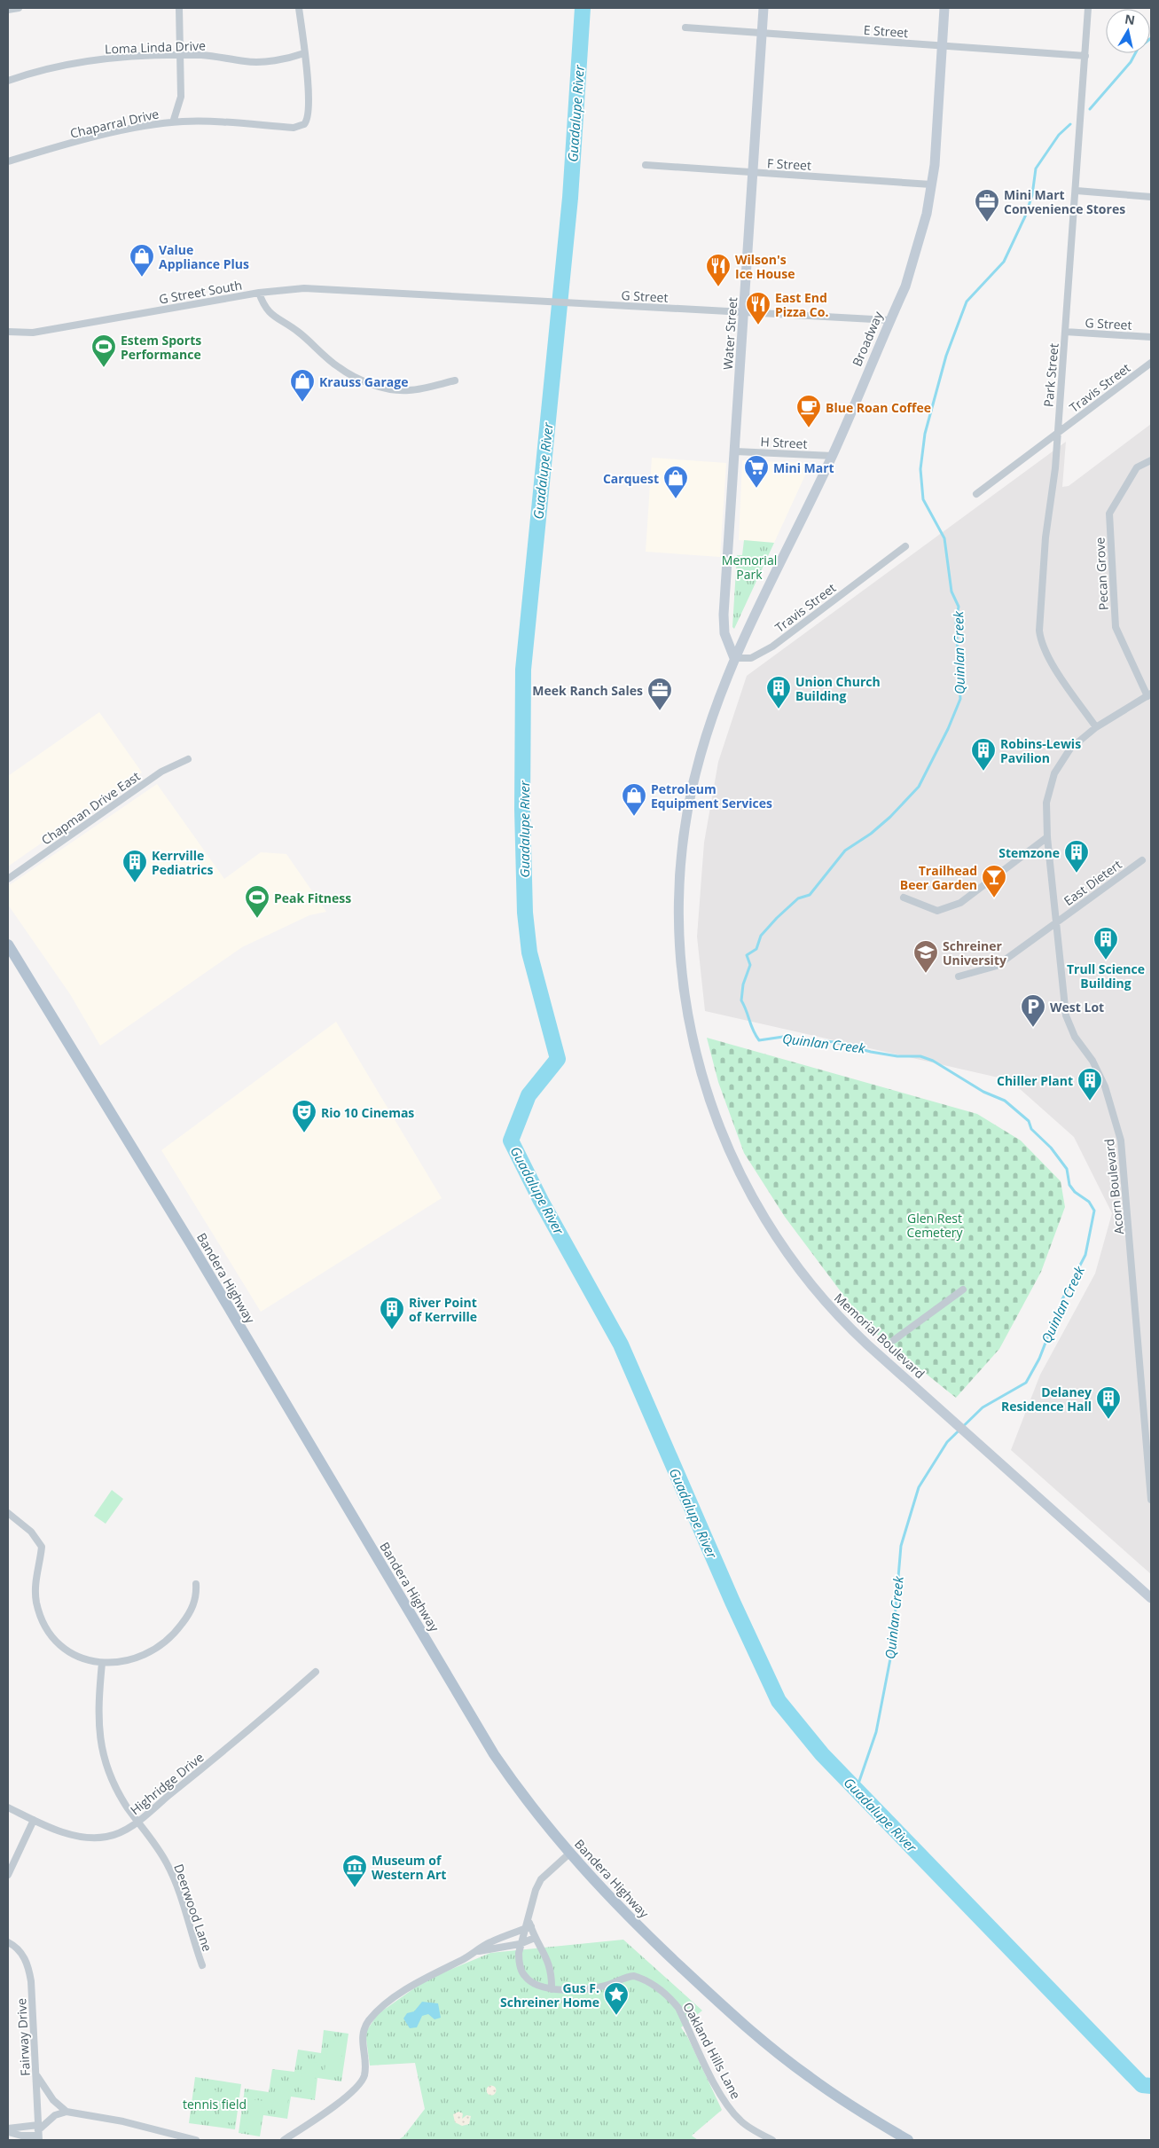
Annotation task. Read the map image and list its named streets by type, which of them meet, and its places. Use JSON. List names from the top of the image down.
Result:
{
  "streets": {
    "main road": [
      "Water Street",
      "Broadway",
      "Bandera Highway",
      "Memorial Boulevard"
    ],
    "street": [
      "E Street",
      "Loma Linda Drive",
      "Chaparral Drive",
      "F Street",
      "G Street South",
      "G Street",
      "Park Street",
      "Travis Street",
      "H Street",
      "Pecan Grove",
      "Chapman Drive East",
      "East Dietert",
      "Acorn Boulevard",
      "Highridge Drive",
      "Deerwood Lane",
      "Fairway Drive",
      "Oakland Hills Lane"
    ]
  },
  "crossings": [
    ["E Street", "Water Street"],
    ["E Street", "Broadway"],
    ["E Street", "Park Street"],
    ["Loma Linda Drive", "Chaparral Drive"],
    ["F Street", "Water Street"],
    ["F Street", "Broadway"],
    ["G Street South", "G Street"],
    ["G Street", "Water Street"],
    ["G Street", "Broadway"],
    ["G Street", "Park Street"],
    ["Water Street", "Broadway"],
    ["Water Street", "Travis Street"],
    ["Water Street", "H Street"],
    ["Water Street", "Memorial Boulevard"],
    ["Broadway", "Travis Street"],
    ["Broadway", "H Street"],
    ["Broadway", "Memorial Boulevard"],
    ["Park Street", "Travis Street"],
    ["Park Street", "Acorn Boulevard"],
    ["Travis Street", "Memorial Boulevard"],
    ["Pecan Grove", "Acorn Boulevard"],
    ["East Dietert", "Acorn Boulevard"],
    ["Bandera Highway", "Oakland Hills Lane"],
    ["Highridge Drive", "Deerwood Lane"]
  ],
  "water": ["Guadalupe River", "Quinlan Creek"],
  "parks": ["Memorial Park", "Glen Rest Cemetery", "tennis field"],
  "places": {
    "office": ["Mini Mart Convenience Stores", "Meek Ranch Sales"],
    "shop": [
      "Value Appliance Plus",
      "Krauss Garage",
      "Carquest",
      "Petroleum Equipment Services"
    ],
    "restaurant": ["Wilson's Ice House", "East End Pizza Co."],
    "sports": ["Estem Sports Performance", "Peak Fitness"],
    "cafe": ["Blue Roan Coffee"],
    "supermarket": ["Mini Mart"],
    "building": [
      "Union Church Building",
      "Robins-Lewis Pavilion",
      "Stemzone",
      "Kerrville Pediatrics",
      "Trull Science Building",
      "Chiller Plant",
      "River Point of Kerrville",
      "Delaney Residence Hall"
    ],
    "bar": ["Trailhead Beer Garden"],
    "school or university": ["Schreiner University"],
    "parking": ["West Lot"],
    "theatre": ["Rio 10 Cinemas"],
    "museum": ["Museum of Western Art"],
    "place": ["Gus F. Schreiner Home"]
  },
  "north": "top"
}
